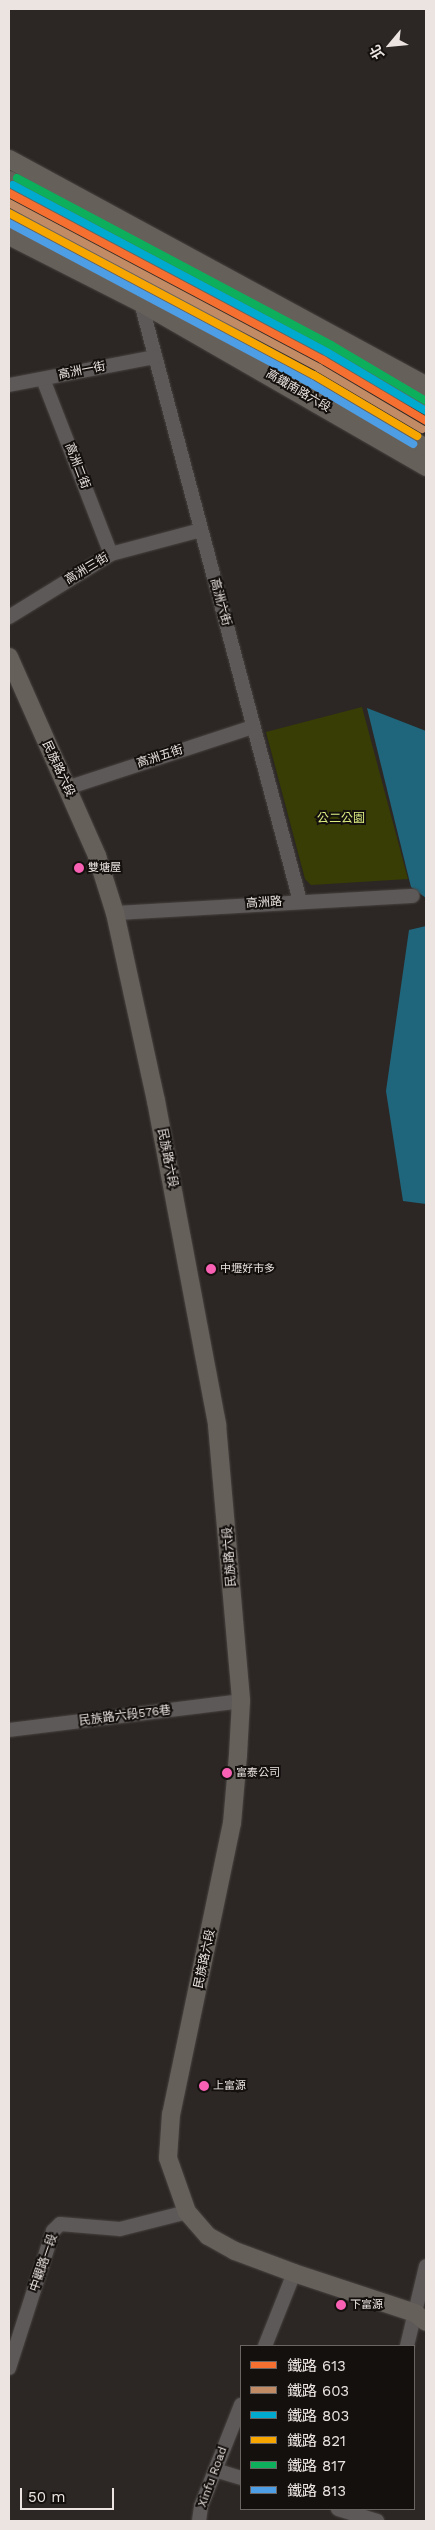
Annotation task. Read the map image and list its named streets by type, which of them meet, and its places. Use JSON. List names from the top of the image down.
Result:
{
  "streets": {
    "main road": ["高鐵南路六段", "民族路六段"],
    "street": [
      "高洲一街",
      "高洲二街",
      "高洲三街",
      "高洲六街",
      "高洲五街",
      "高洲路",
      "民族路六段576巷",
      "中觀路一段",
      "Xinfu Road"
    ]
  },
  "crossings": [
    ["高洲一街", "高洲二街"],
    ["高洲一街", "高洲六街"],
    ["高鐵南路六段", "高洲六街"],
    ["高洲二街", "高洲三街"],
    ["高洲三街", "高洲六街"],
    ["高洲六街", "高洲五街"],
    ["高洲六街", "高洲路"],
    ["高洲五街", "民族路六段"],
    ["民族路六段", "高洲路"],
    ["民族路六段", "民族路六段576巷"],
    ["民族路六段", "中觀路一段"]
  ],
  "parks": ["公二公園"],
  "places": [
    "雙塘屋",
    "中壢好市多",
    "富泰公司",
    "上富源",
    "下富源"
  ],
  "lines": [
    "rail line 817",
    "rail line 803",
    "rail line 613",
    "rail line 603",
    "rail line 821",
    "rail line 813"
  ],
  "legend": [
    "鐵路 613",
    "鐵路 603",
    "鐵路 803",
    "鐵路 821",
    "鐵路 817",
    "鐵路 813"
  ],
  "scale_bar": "50 m",
  "north": "bottom left"
}
